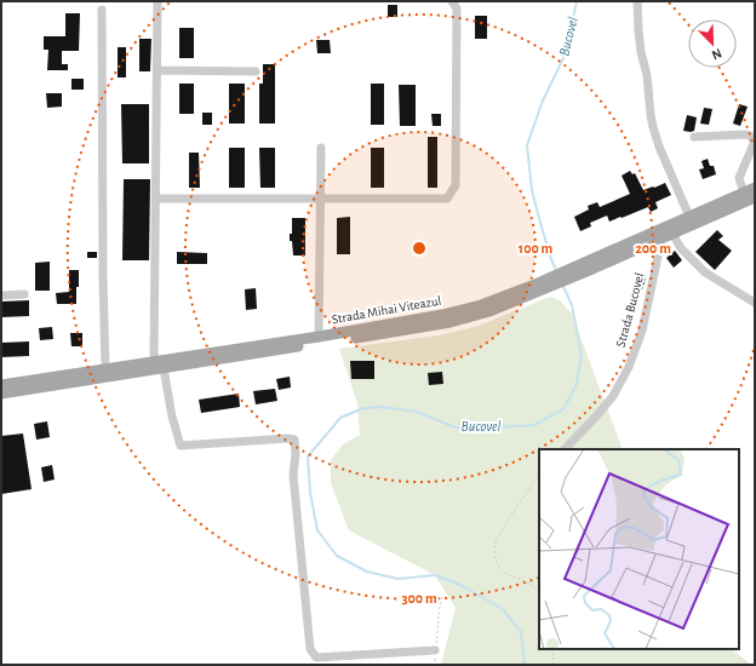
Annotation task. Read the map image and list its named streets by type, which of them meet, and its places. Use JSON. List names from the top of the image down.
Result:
{
  "streets": {
    "main road": ["Strada Mihai Viteazul"],
    "street": ["Strada Bucovel"]
  },
  "crossings": [
    ["Strada Mihai Viteazul", "Strada Bucovel"]
  ],
  "water": ["Bucovel"],
  "north": "bottom right",
  "rings": ["100 m", "200 m", "300 m"]
}
